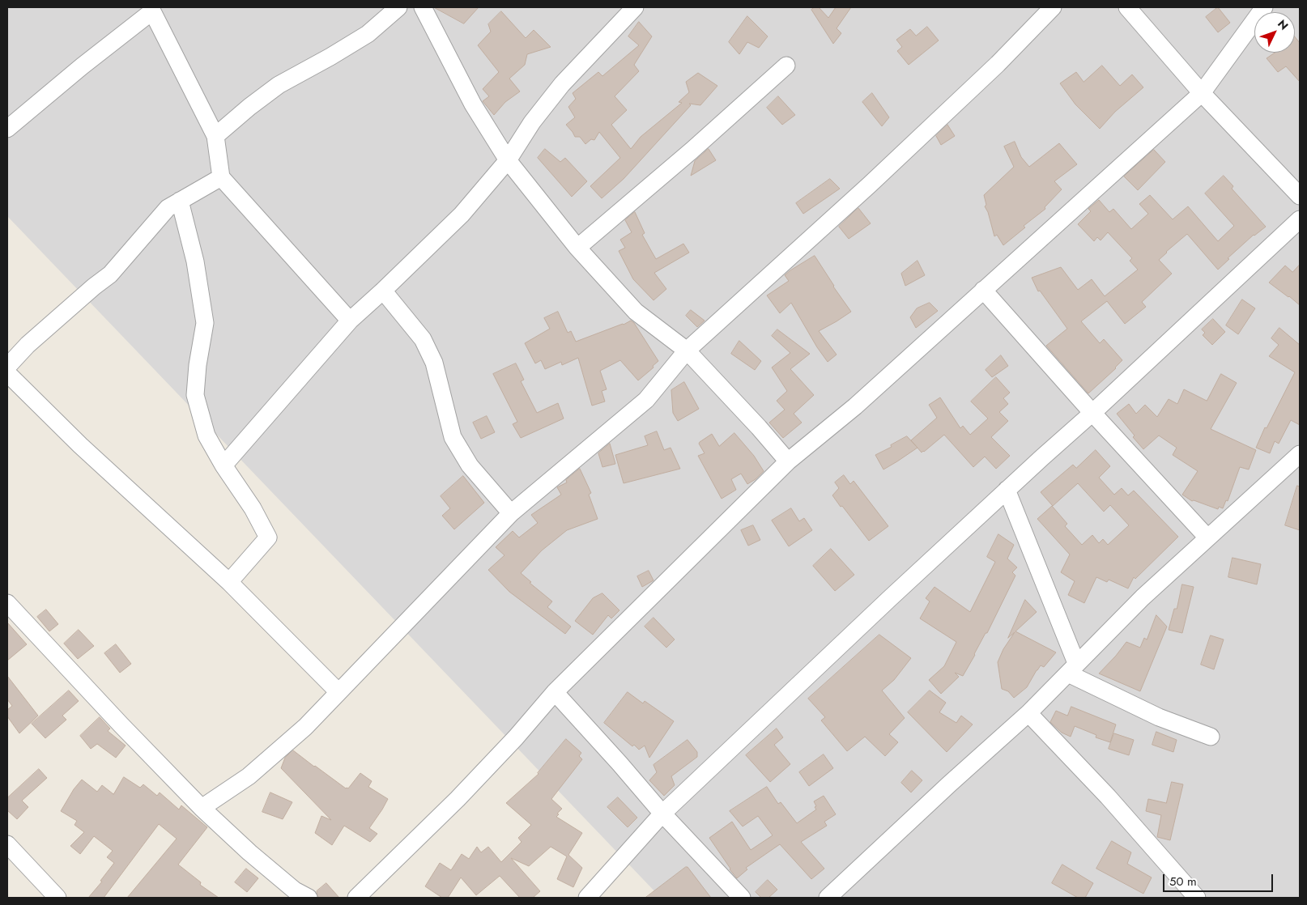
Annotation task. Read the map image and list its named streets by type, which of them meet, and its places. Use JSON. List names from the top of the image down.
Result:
{
  "scale_bar": "50 m",
  "north": "top right"
}
